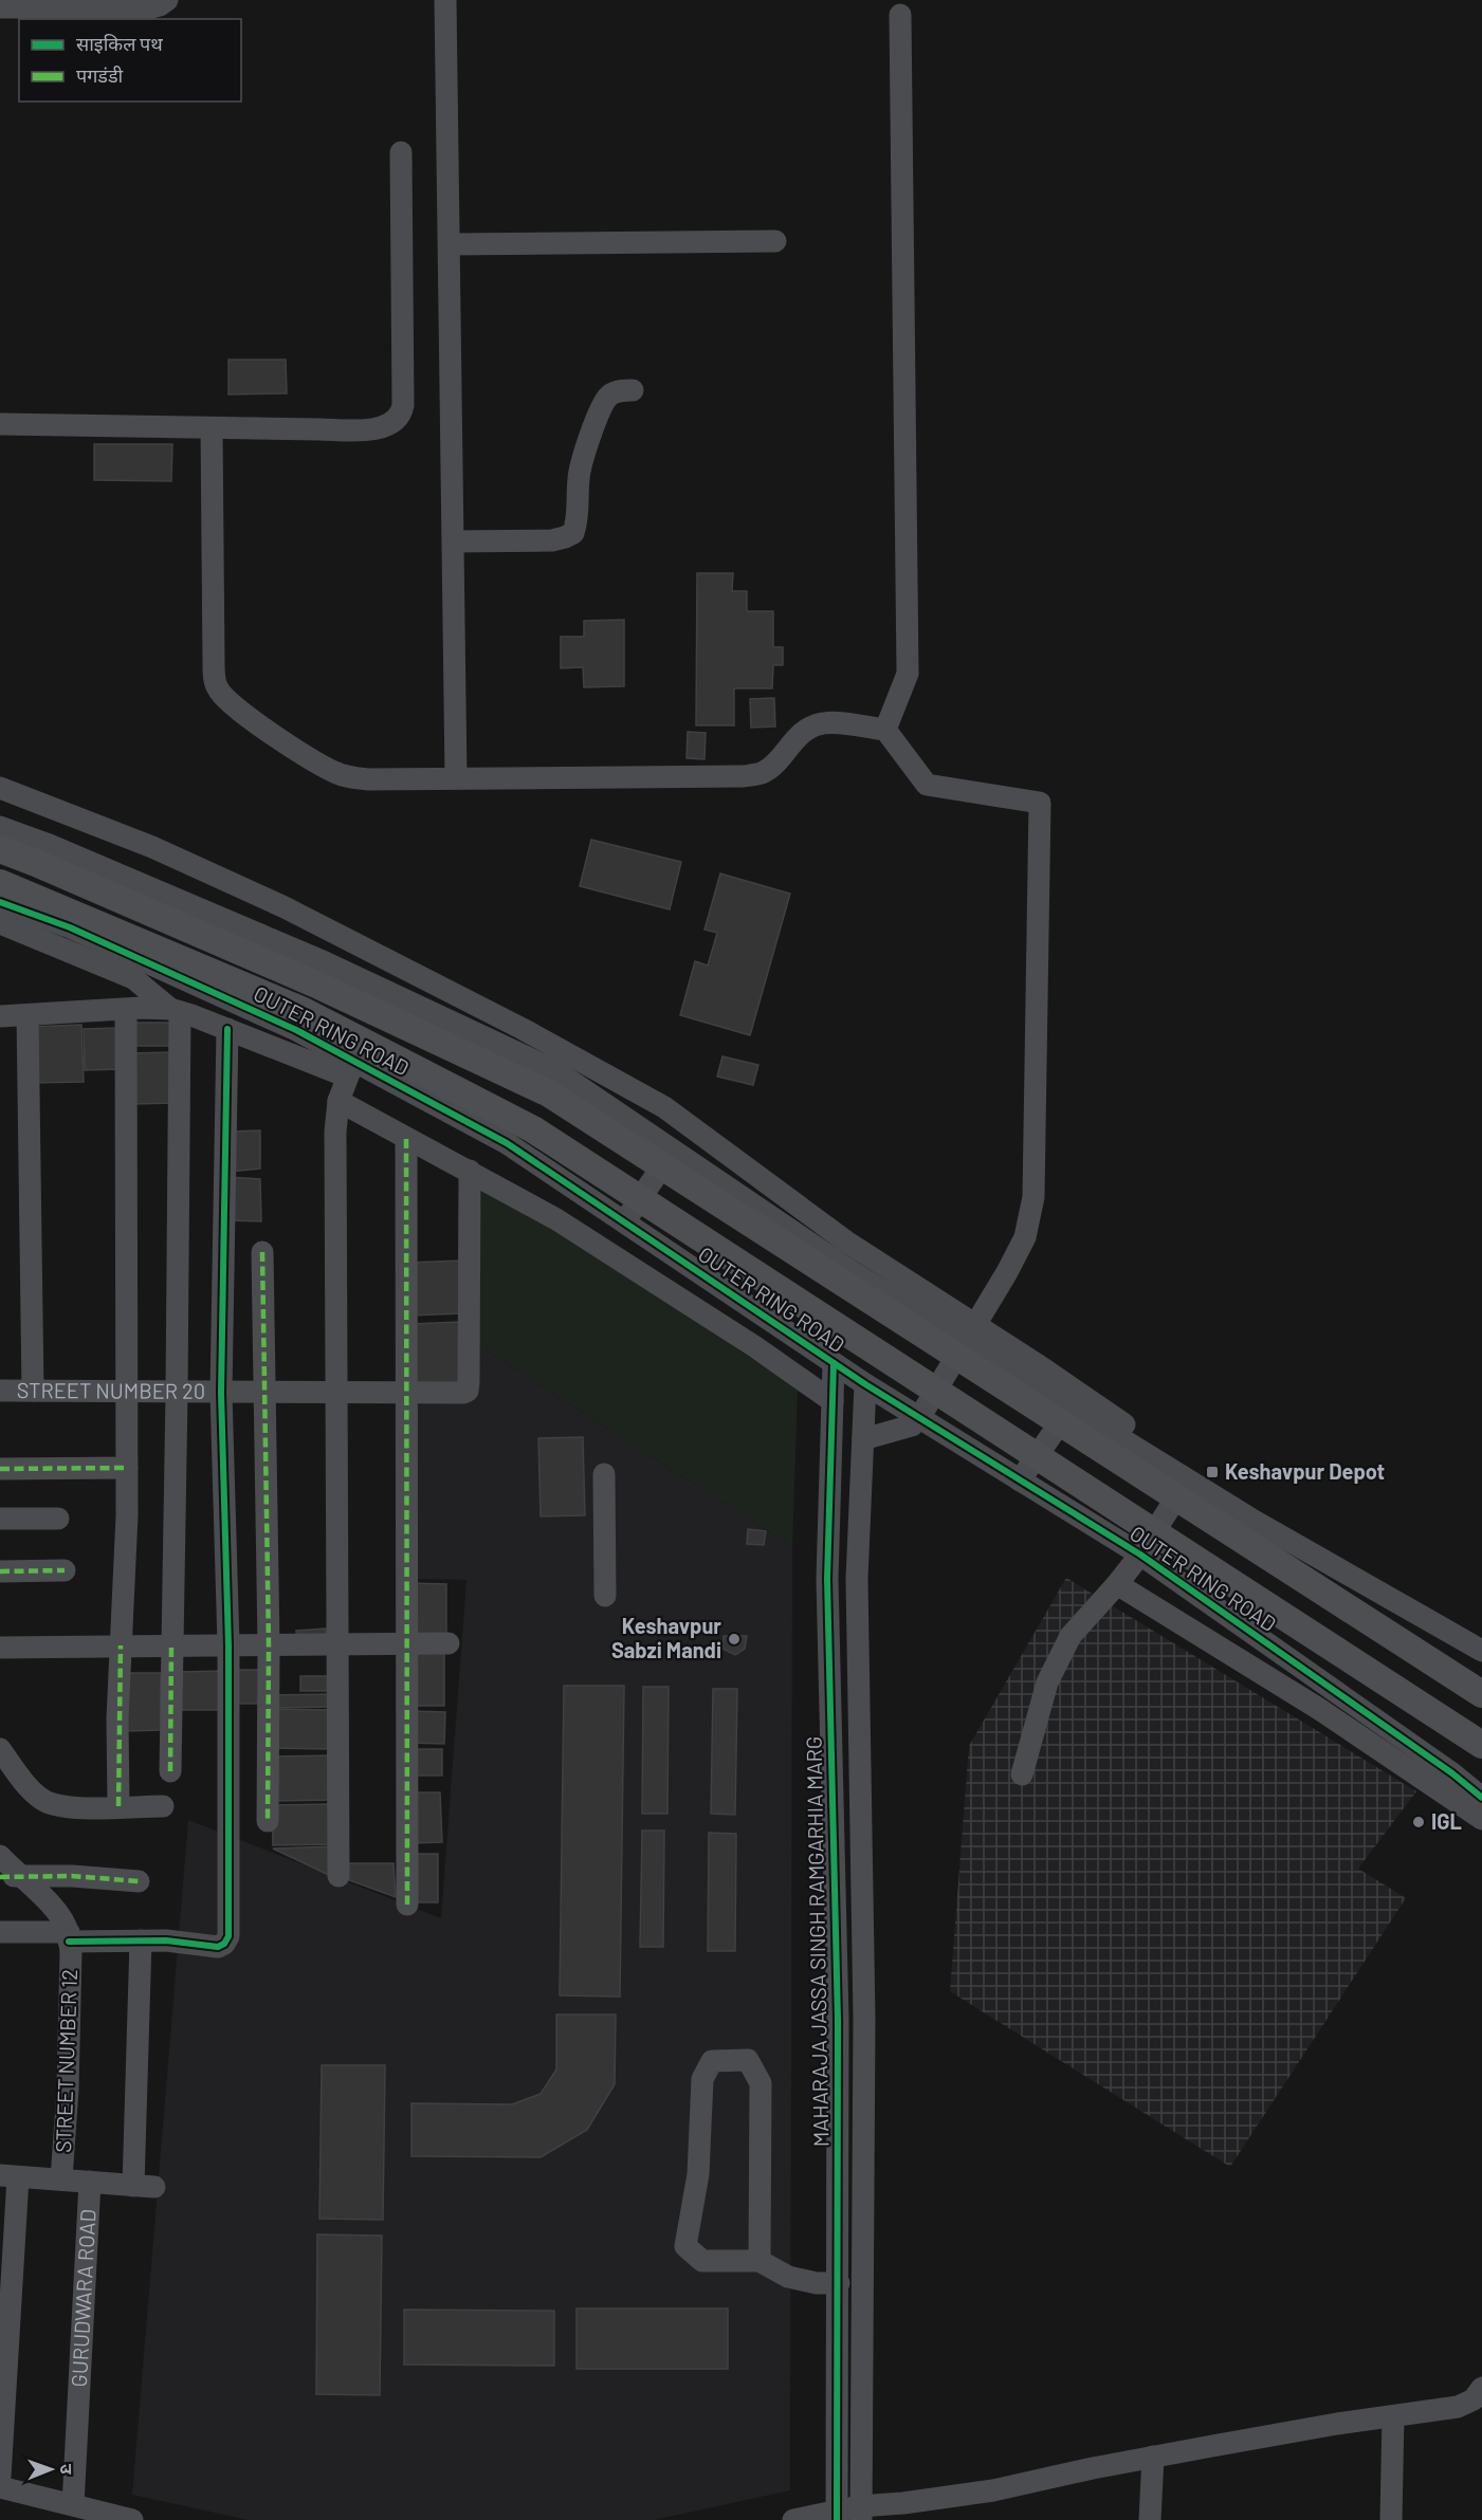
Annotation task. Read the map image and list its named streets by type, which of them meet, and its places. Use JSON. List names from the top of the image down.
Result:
{
  "streets": {
    "main road": ["OUTER RING ROAD"],
    "street": [
      "STREET NUMBER 20",
      "MAHARAJA JASSA SINGH RAMGARHIA MARG",
      "STREET NUMBER 12",
      "GURUDWARA ROAD"
    ]
  },
  "crossings": [
    ["OUTER RING ROAD", "MAHARAJA JASSA SINGH RAMGARHIA MARG"],
    ["STREET NUMBER 12", "GURUDWARA ROAD"]
  ],
  "places": {
    "transit": ["Keshavpur Depot"],
    "other": ["Keshavpur Sabzi Mandi", "IGL"]
  },
  "legend": ["साइकिल पथ", "पगडंडी"],
  "north": "right"
}
